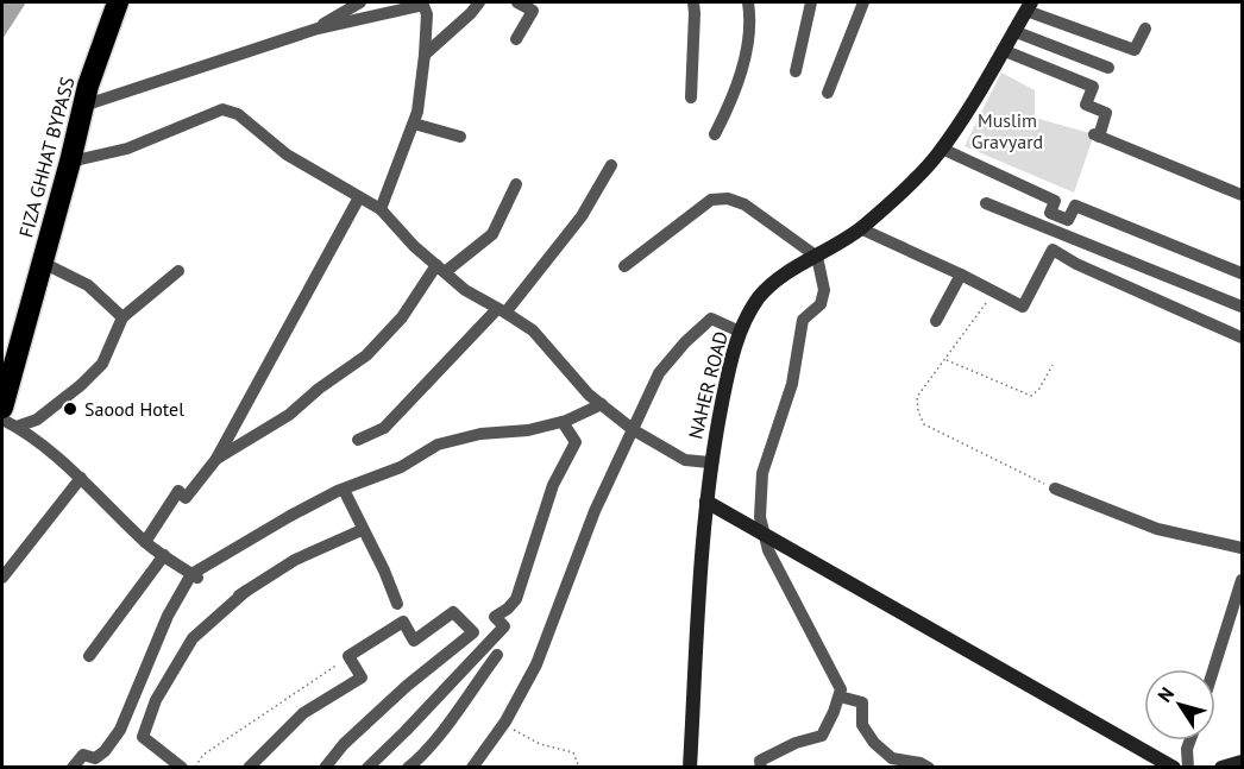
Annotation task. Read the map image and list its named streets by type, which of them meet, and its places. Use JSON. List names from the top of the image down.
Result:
{
  "streets": {
    "highway": ["FIZA GHHAT BYPASS"],
    "main road": ["NAHER ROAD"]
  },
  "parks": ["Muslim Gravyard"],
  "places": ["Saood Hotel"],
  "north": "top left"
}
